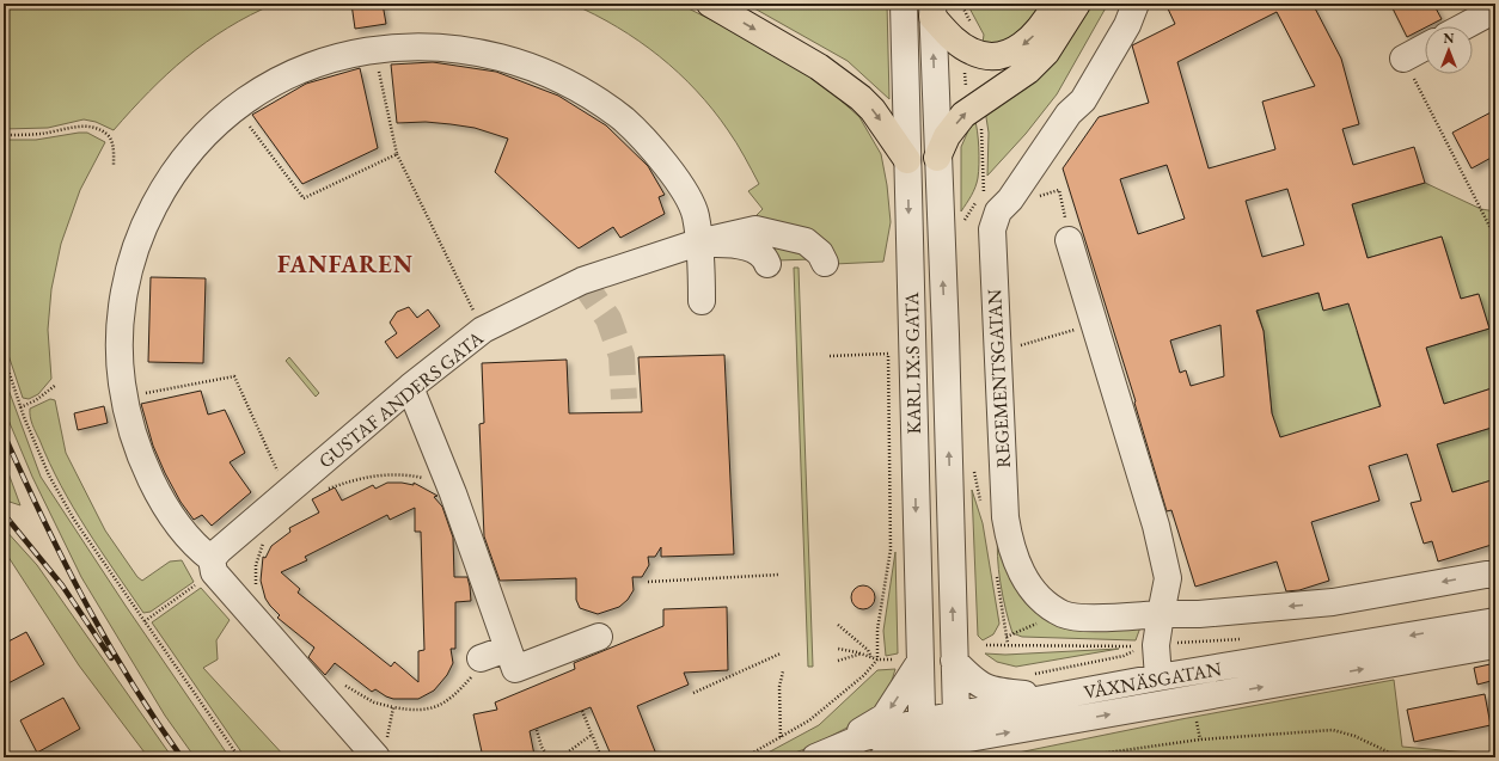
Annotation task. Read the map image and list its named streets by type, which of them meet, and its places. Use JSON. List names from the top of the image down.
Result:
{
  "streets": {
    "street": [
      "KARL IX:S GATA",
      "REGEMENTSGATAN",
      "GUSTAF ANDERS GATA",
      "VÅXNÄSGATAN"
    ]
  },
  "crossings": [
    ["KARL IX:S GATA", "VÅXNÄSGATAN"]
  ],
  "districts": ["FANFAREN"],
  "north": "top"
}
